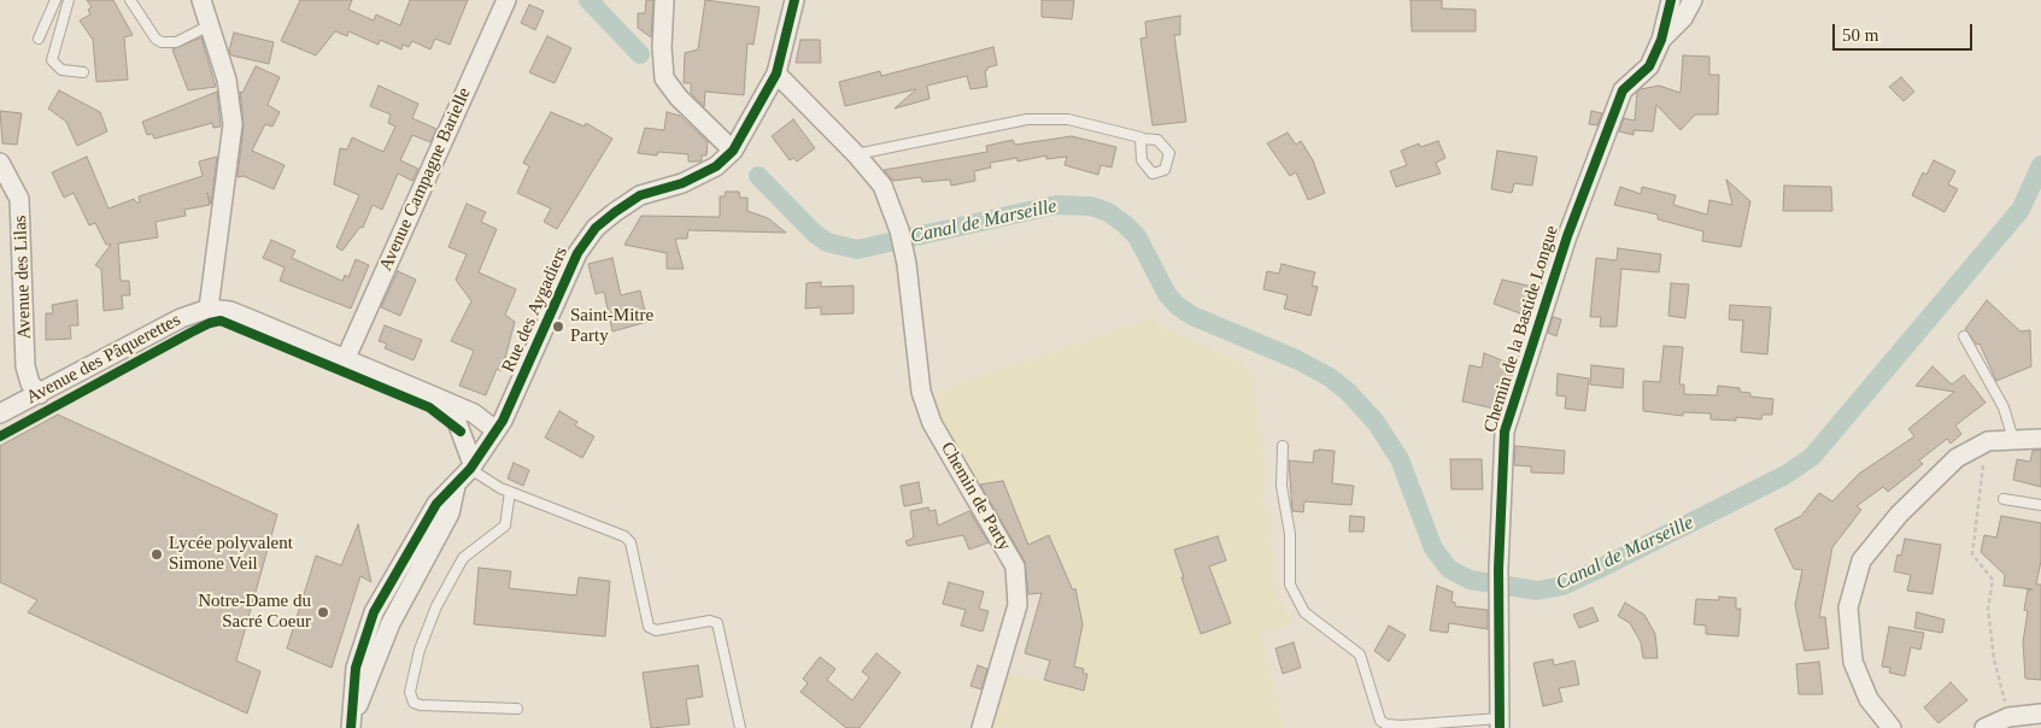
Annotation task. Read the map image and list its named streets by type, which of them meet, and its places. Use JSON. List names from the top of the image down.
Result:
{
  "streets": {
    "street": [
      "Avenue Campagne Barielle",
      "Avenue des Lilas",
      "Rue des Aygadiers",
      "Chemin de la Bastide Longue",
      "Avenue des Pâquerettes",
      "Chemin de Party"
    ]
  },
  "crossings": [
    ["Avenue des Lilas", "Avenue des Pâquerettes"]
  ],
  "water": ["Canal de Marseille"],
  "places": ["Saint-Mitre Party", "Lycée polyvalent Simone Veil", "Notre-Dame du Sacré Coeur"],
  "scale_bar": "50 m"
}
